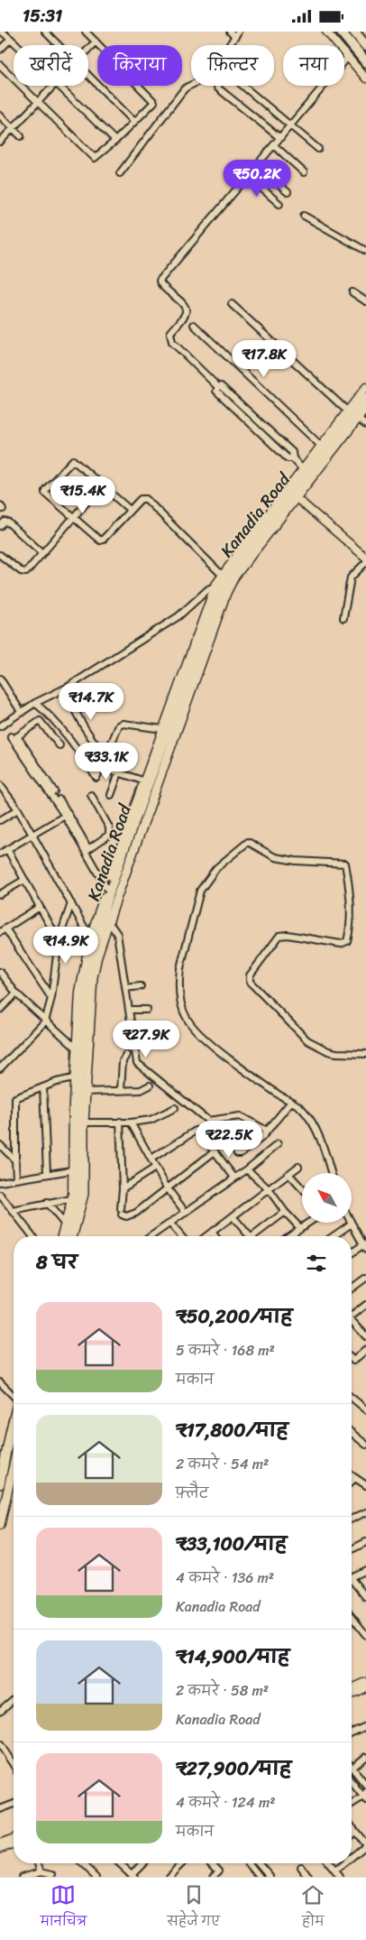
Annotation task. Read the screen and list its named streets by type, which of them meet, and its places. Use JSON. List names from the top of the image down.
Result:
{
  "streets": {
    "main road": ["Kanadia Road"]
  },
  "north": "top left",
  "page": {
    "status": "15:31",
    "chip": [
      "खरीदें",
      "किराया",
      "फ़िल्टर",
      "नया"
    ],
    "price": [
      "₹50.2K",
      "₹17.8K",
      "₹15.4K",
      "₹14.7K",
      "₹33.1K",
      "₹14.9K",
      "₹27.9K",
      "₹22.5K"
    ],
    "heading": "8 घर",
    "list": [
      {
        "name": "₹50,200/माह",
        "note": "5 कमरे · 168 m² · मकान"
      },
      {
        "name": "₹17,800/माह",
        "note": "2 कमरे · 54 m² · फ़्लैट"
      },
      {
        "name": "₹33,100/माह",
        "note": "4 कमरे · 136 m² · Kanadia Road"
      },
      {
        "name": "₹14,900/माह",
        "note": "2 कमरे · 58 m² · Kanadia Road"
      },
      {
        "name": "₹27,900/माह",
        "note": "4 कमरे · 124 m² · मकान"
      }
    ],
    "tabs": ["मानचित्र", "सहेजे गए", "होम"]
  }
}
